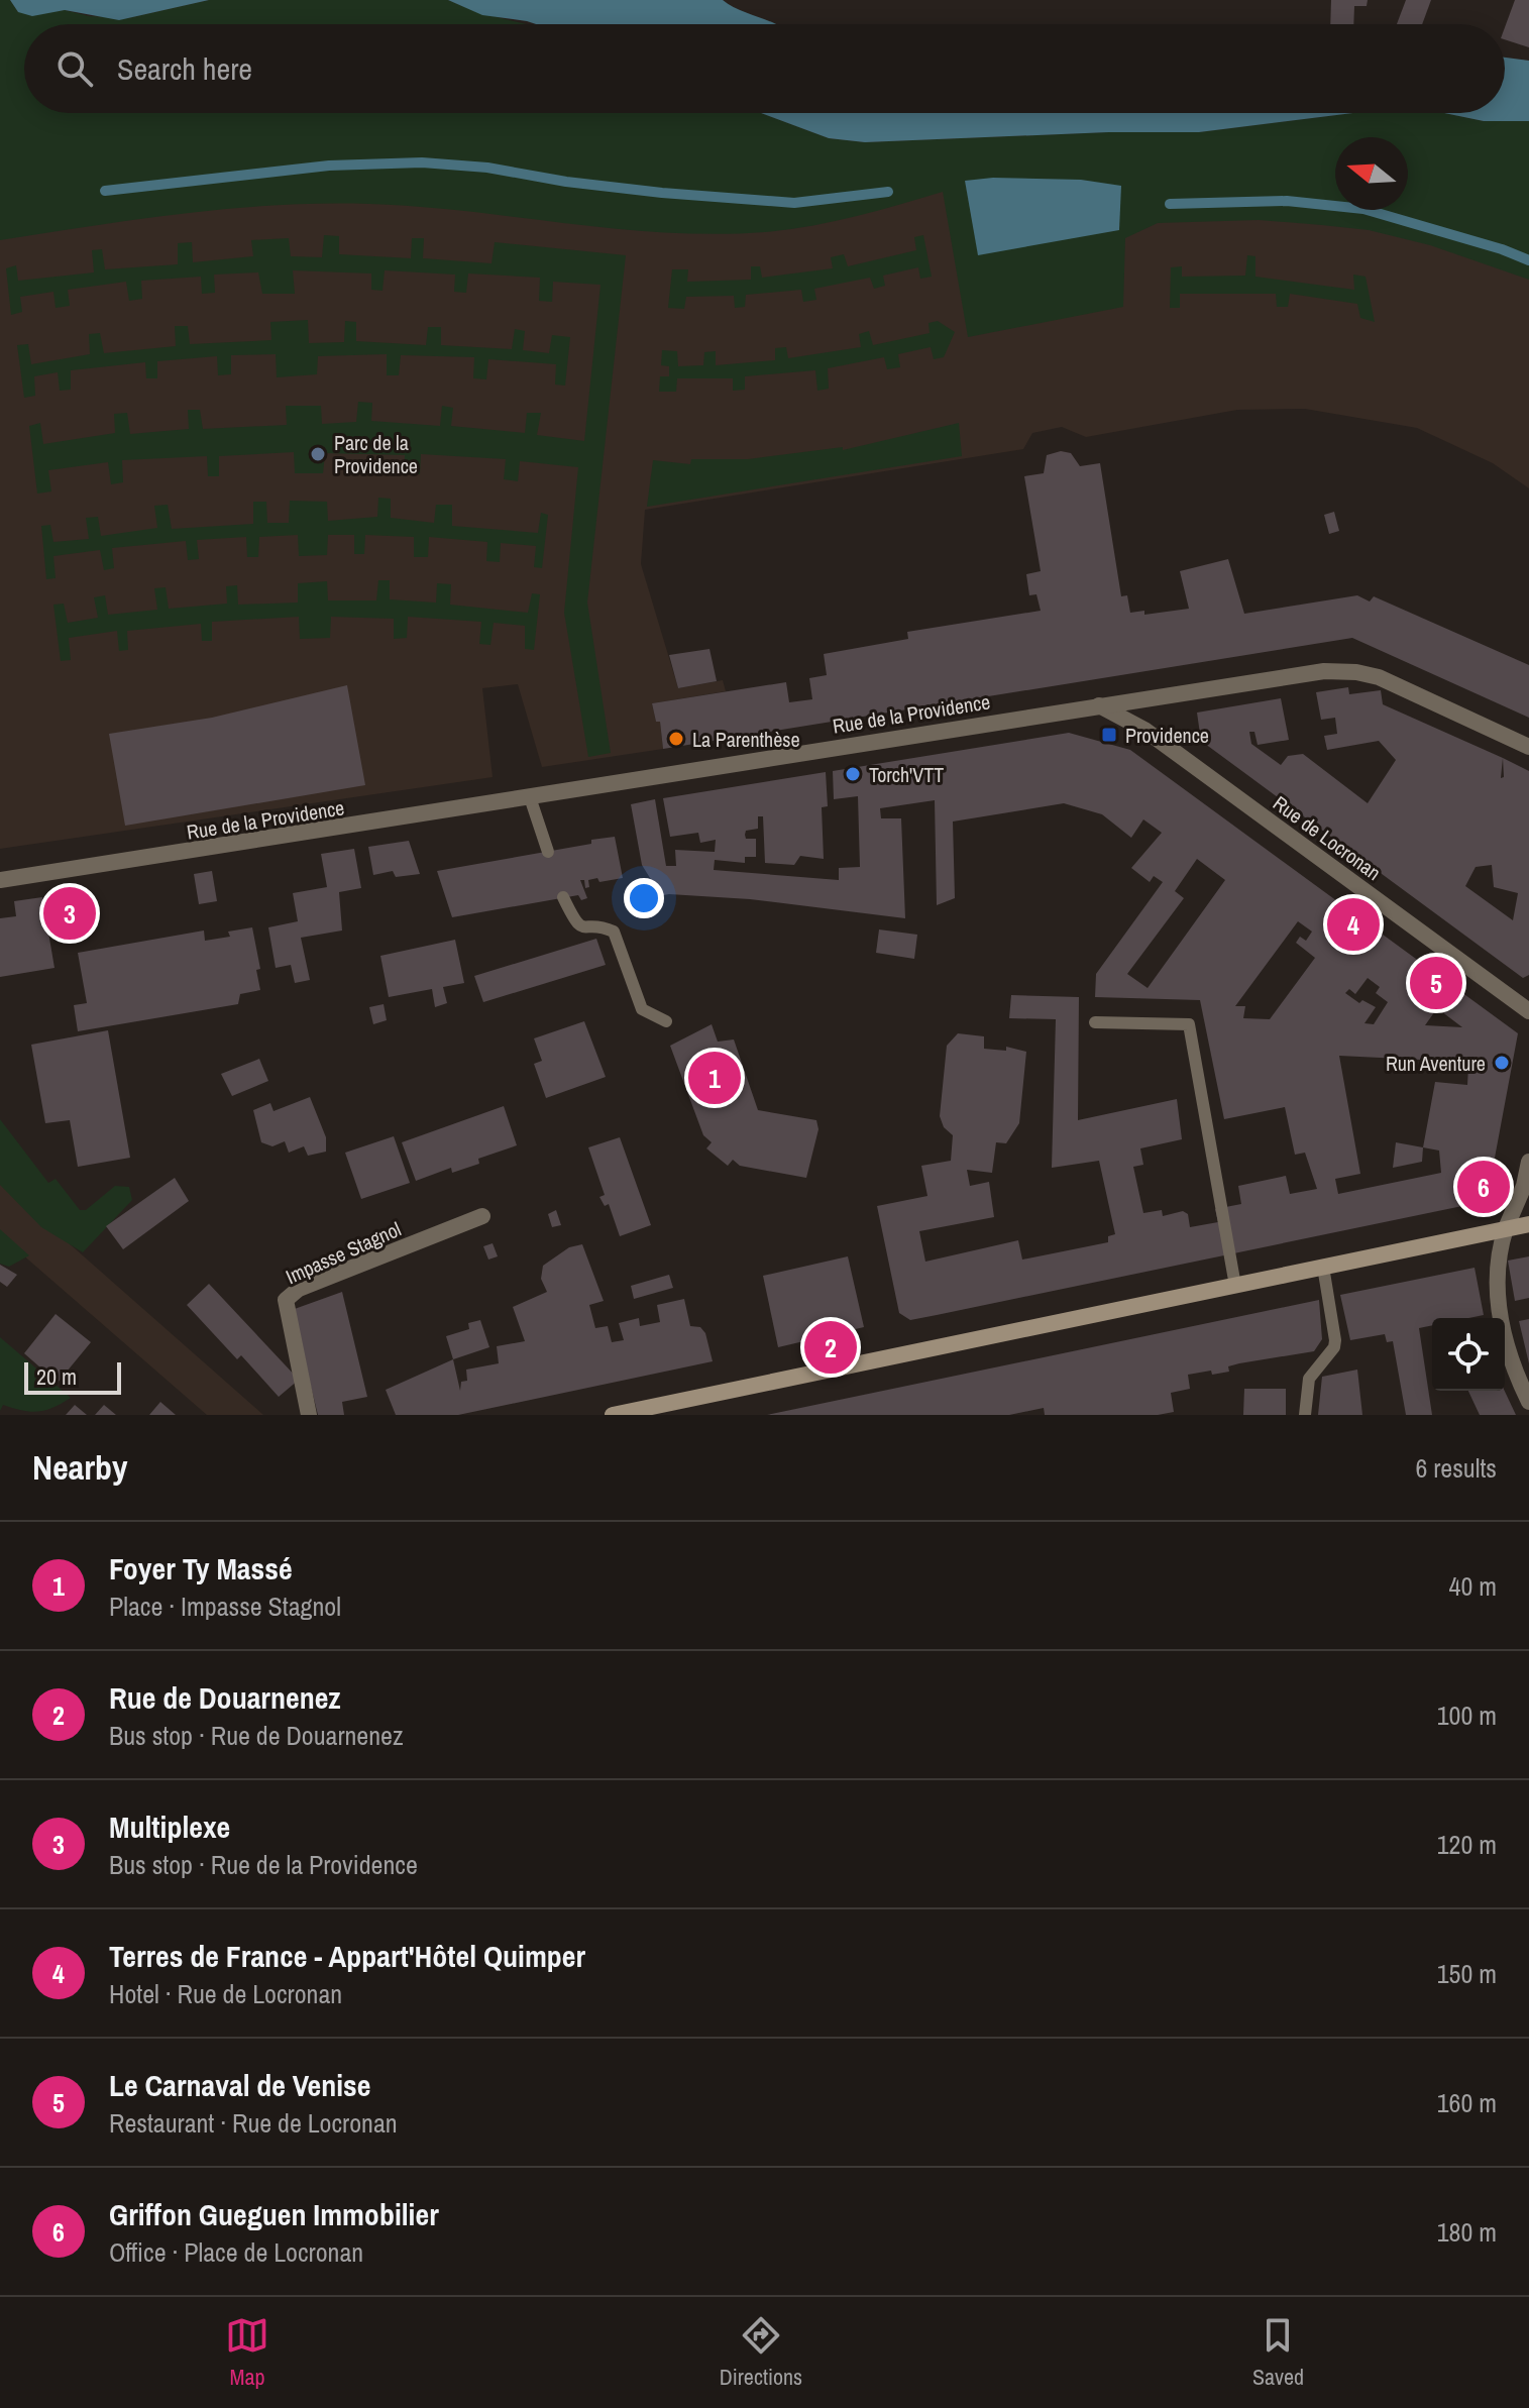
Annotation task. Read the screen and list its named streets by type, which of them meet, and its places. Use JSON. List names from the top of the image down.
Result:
{
  "streets": {
    "street": ["Rue de la Providence", "Rue de Locronan", "Impasse Stagnol"]
  },
  "crossings": [
    ["Rue de la Providence", "Rue de Locronan"]
  ],
  "places": {
    "other": [
      "Parc de la Providence",
      "La Parenthèse",
      "Torch'VTT",
      "Run Aventure"
    ],
    "transit": ["Providence"]
  },
  "scale_bar": "20 m",
  "north": "left",
  "page": {
    "search": "Search here",
    "pins": [
      "3",
      "4",
      "5",
      "1",
      "6",
      "2"
    ],
    "scale": "20 m",
    "heading": ["Nearby", "6 results"],
    "list": [
      {
        "mark": "1",
        "name": "Foyer Ty Massé",
        "note": "Place · Impasse Stagnol",
        "value": "40 m"
      },
      {
        "mark": "2",
        "name": "Rue de Douarnenez",
        "note": "Bus stop · Rue de Douarnenez",
        "value": "100 m"
      },
      {
        "mark": "3",
        "name": "Multiplexe",
        "note": "Bus stop · Rue de la Providence",
        "value": "120 m"
      },
      {
        "mark": "4",
        "name": "Terres de France - Appart'Hôtel Quimper",
        "note": "Hotel · Rue de Locronan",
        "value": "150 m"
      },
      {
        "mark": "5",
        "name": "Le Carnaval de Venise",
        "note": "Restaurant · Rue de Locronan",
        "value": "160 m"
      },
      {
        "mark": "6",
        "name": "Griffon Gueguen Immobilier",
        "note": "Office · Place de Locronan",
        "value": "180 m"
      }
    ],
    "nav": ["Map", "Directions", "Saved"]
  }
}
